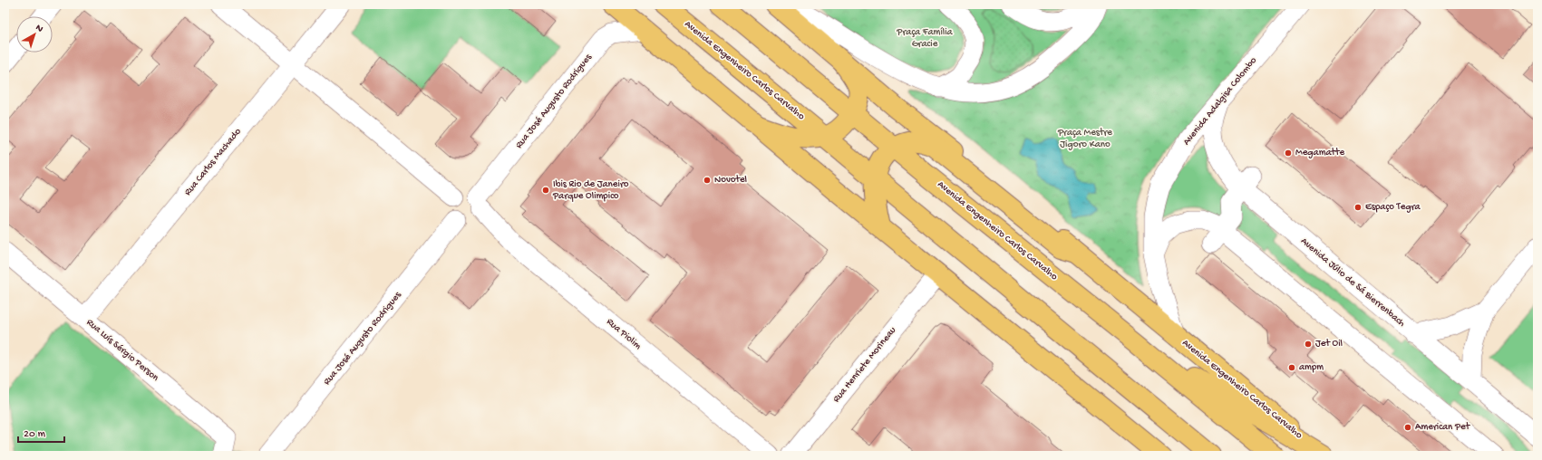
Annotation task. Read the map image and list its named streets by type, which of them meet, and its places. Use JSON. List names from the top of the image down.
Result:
{
  "streets": {
    "main road": ["Avenida Engenheiro Carlos Carvalho"],
    "street": [
      "Rua José Augusto Rodrigues",
      "Avenida Adalgisa Colombo",
      "Rua Carlos Machado",
      "Avenida Júlio de Sá Bierrenbach",
      "Rua Piolim",
      "Rua Luís Sérgio Person",
      "Rua Henriete Morineau"
    ]
  },
  "crossings": [
    ["Avenida Engenheiro Carlos Carvalho", "Avenida Adalgisa Colombo"],
    ["Rua José Augusto Rodrigues", "Rua Piolim"],
    ["Avenida Adalgisa Colombo", "Avenida Júlio de Sá Bierrenbach"],
    ["Rua Carlos Machado", "Rua Luís Sérgio Person"]
  ],
  "parks": ["Praça Família Gracie", "Praça Mestre Jigoro Kano"],
  "places": [
    "Megamatte",
    "Novotel",
    "Ibis Rio de Janeiro Parque Olimpico",
    "Espaço Tegra",
    "Jet Oil",
    "ampm",
    "American Pet"
  ],
  "scale_bar": "20 m",
  "north": "top right"
}
